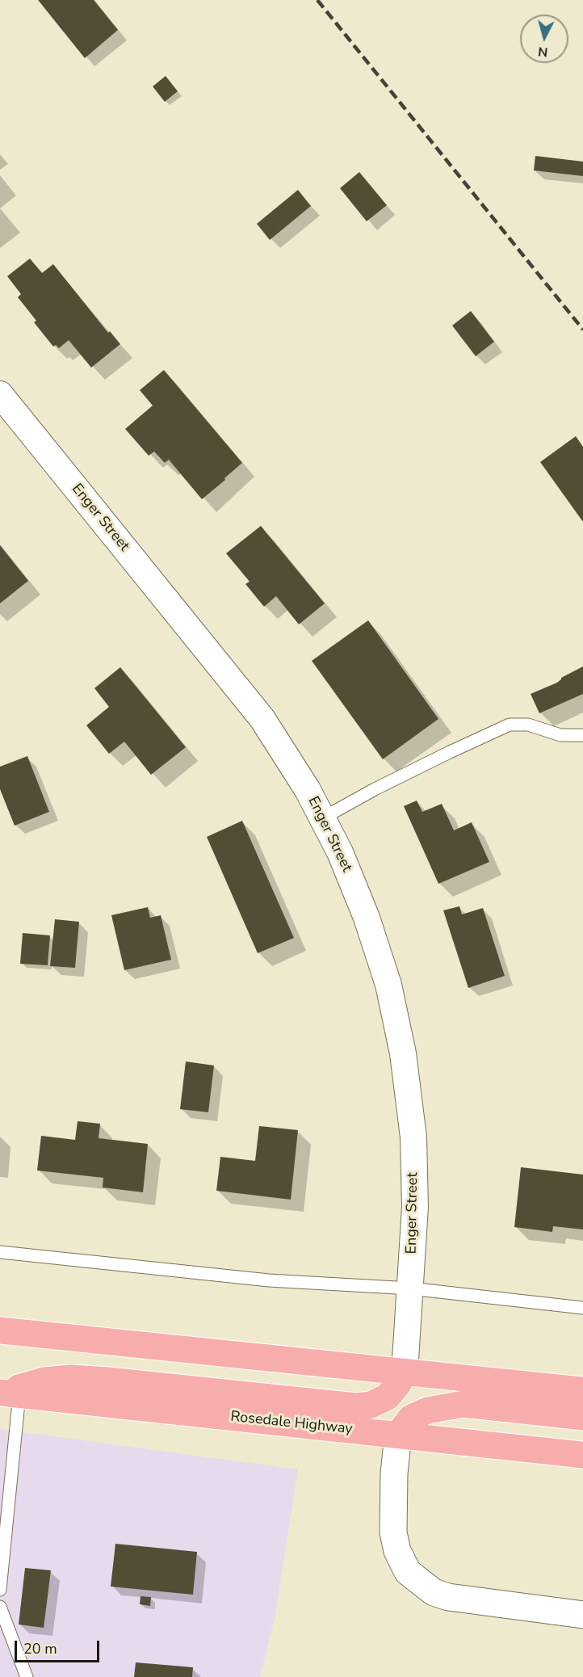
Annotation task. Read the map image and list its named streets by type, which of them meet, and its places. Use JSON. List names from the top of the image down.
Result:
{
  "streets": {
    "main road": ["Rosedale Highway"],
    "street": ["Enger Street"]
  },
  "scale_bar": "20 m",
  "north": "bottom"
}
